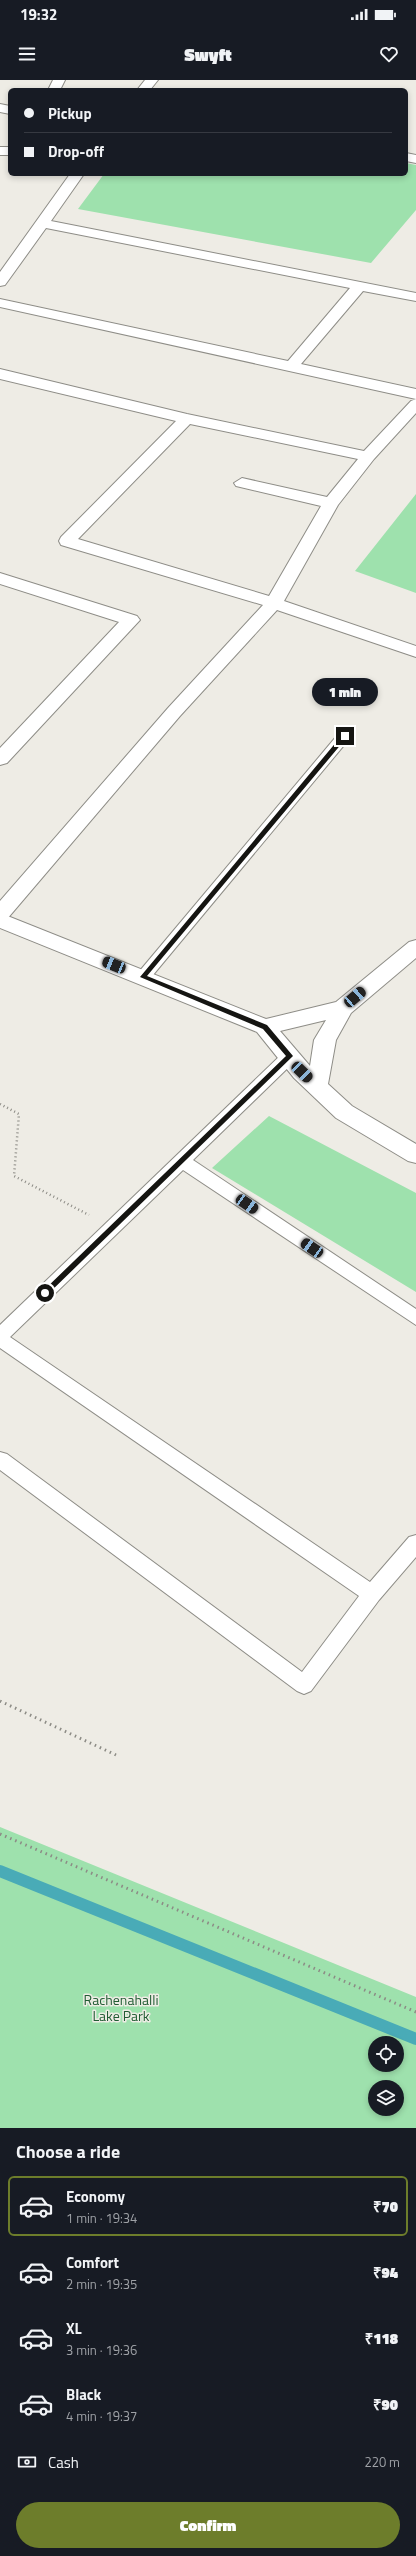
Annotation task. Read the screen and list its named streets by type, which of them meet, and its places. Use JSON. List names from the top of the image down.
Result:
{
  "parks": ["Rachenahalli Lake Park"],
  "page": {
    "status": "19:32",
    "header": "Swyft",
    "banner": ["Pickup", "Drop-off"],
    "bubble": "1 min",
    "heading": "Choose a ride",
    "list": [
      {
        "name": "Economy",
        "note": "1 min · 19:34",
        "value": "₹70"
      },
      {
        "name": "Comfort",
        "note": "2 min · 19:35",
        "value": "₹94"
      },
      {
        "name": "XL",
        "note": "3 min · 19:36",
        "value": "₹118"
      },
      {
        "name": "Black",
        "note": "4 min · 19:37",
        "value": "₹90"
      }
    ],
    "pay": ["Cash", "220 m"],
    "buttons": "Confirm"
  }
}
